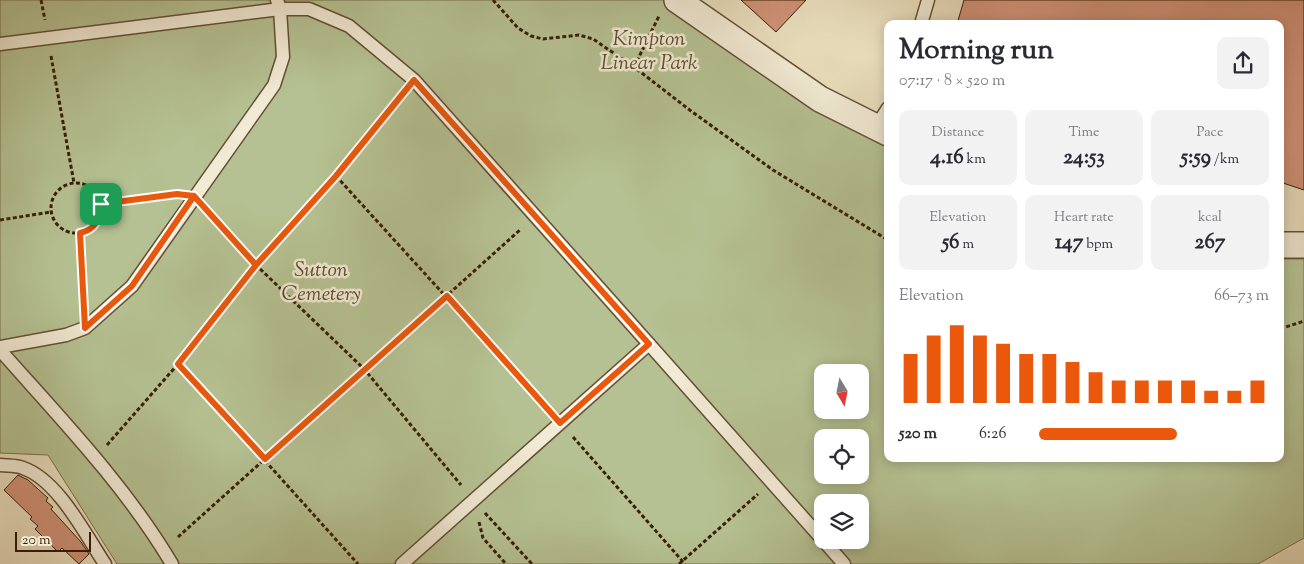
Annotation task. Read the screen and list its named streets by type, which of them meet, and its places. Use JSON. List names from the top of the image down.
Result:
{
  "parks": ["Kimpton Linear Park", "Sutton Cemetery"],
  "scale_bar": "20 m",
  "north": "bottom",
  "page": {
    "heading": ["Morning run", "07:17 · 8 × 520 m"],
    "stats": [
      ["Distance", "4.16 km"],
      ["Time", "24:53"],
      ["Pace", "5:59 /km"],
      ["Elevation", "56 m"],
      ["Heart rate", "147 bpm"],
      ["kcal", "267"]
    ],
    "chart": ["Elevation", "66–73 m"],
    "list": [
      {
        "name": "520 m",
        "note": "6:26"
      }
    ],
    "scale": "20 m"
  }
}
